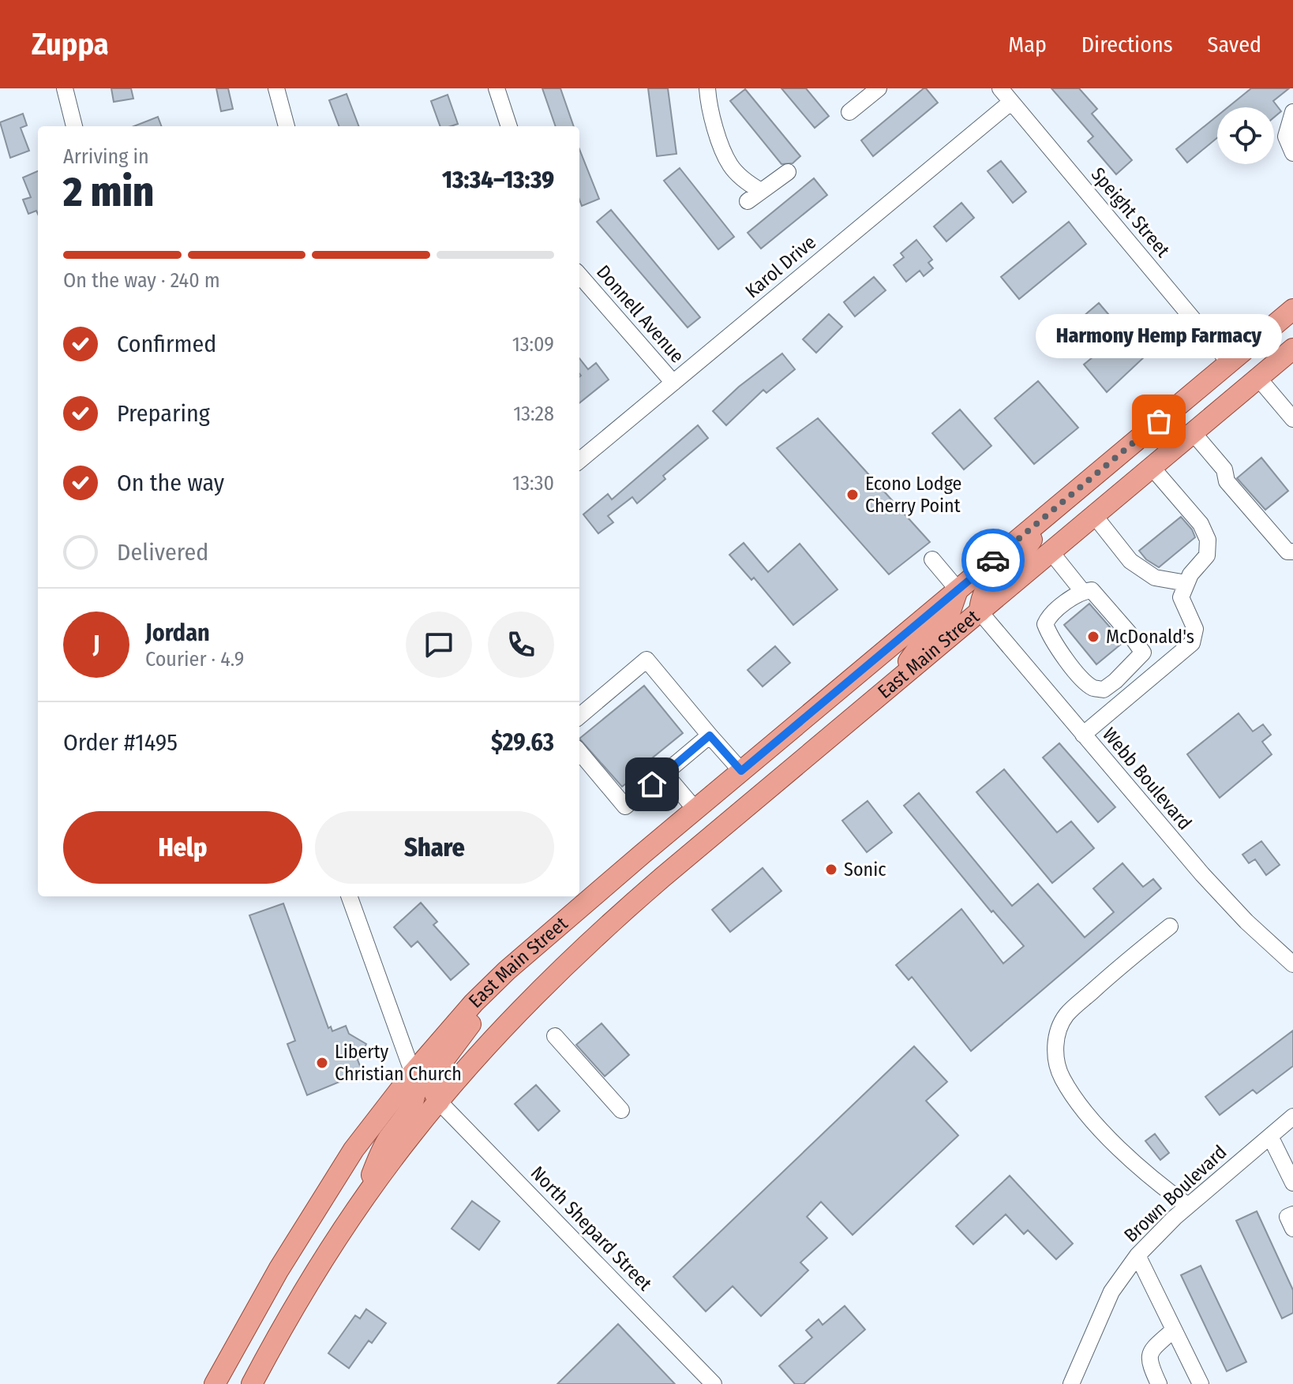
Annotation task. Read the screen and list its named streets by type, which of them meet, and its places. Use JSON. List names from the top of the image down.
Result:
{
  "streets": {
    "main road": ["East Main Street"],
    "street": [
      "Speight Street",
      "Karol Drive",
      "Donnell Avenue",
      "Webb Boulevard",
      "Brown Boulevard",
      "North Shepard Street"
    ]
  },
  "crossings": [
    ["Speight Street", "Karol Drive"],
    ["Speight Street", "East Main Street"],
    ["Karol Drive", "Donnell Avenue"],
    ["East Main Street", "Webb Boulevard"],
    ["East Main Street", "North Shepard Street"]
  ],
  "places": [
    "Harmony Hemp Farmacy",
    "Econo Lodge Cherry Point",
    "McDonald's",
    "Sonic",
    "Liberty Christian Church"
  ],
  "page": {
    "header": "Zuppa",
    "nav": ["Map", "Directions", "Saved"],
    "heading": ["2 min", "Arriving in", "13:34–13:39"],
    "panel": [
      "Jordan",
      "Courier · 4.9",
      "Order #1495",
      "$29.63"
    ],
    "bar": "On the way · 240 m",
    "list": [
      ["Confirmed", "13:09"],
      ["Preparing", "13:28"],
      ["On the way", "13:30"],
      "Delivered"
    ],
    "bubble": "Harmony Hemp Farmacy",
    "round": "J",
    "buttons": ["Help", "Share"]
  }
}
